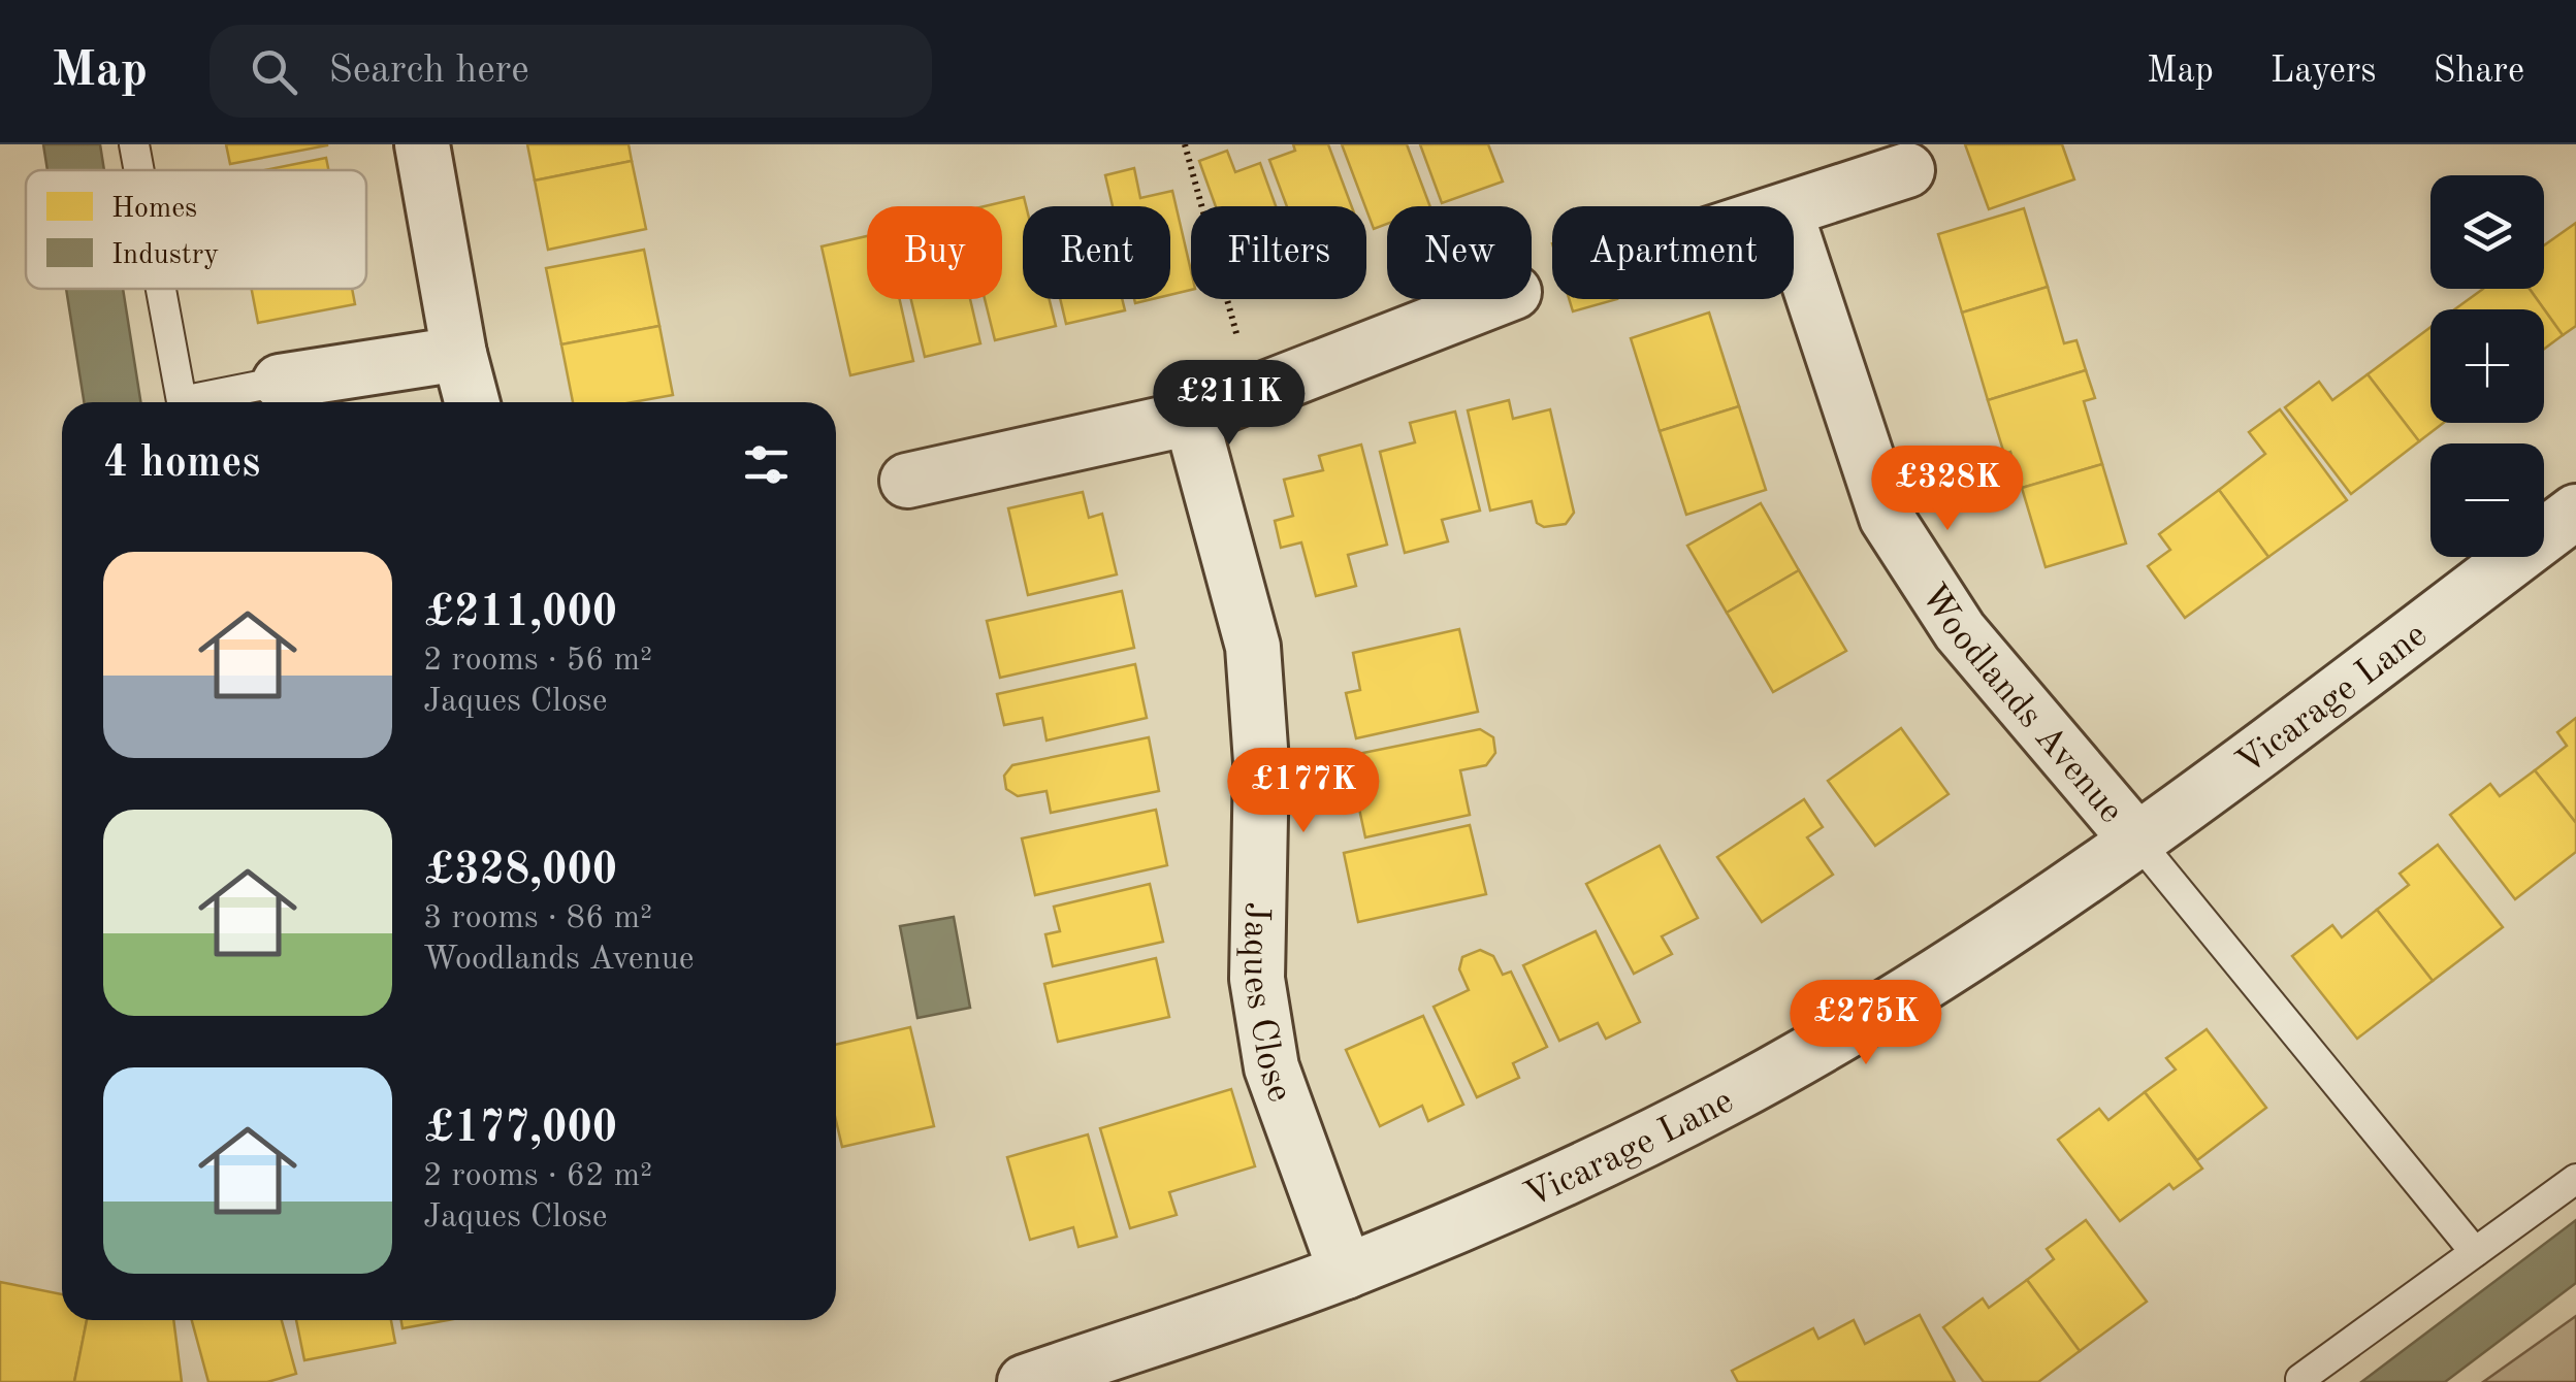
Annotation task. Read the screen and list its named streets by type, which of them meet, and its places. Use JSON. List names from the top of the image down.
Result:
{
  "streets": {
    "street": ["Vicarage Lane", "Woodlands Avenue", "Jaques Close"]
  },
  "crossings": [
    ["Vicarage Lane", "Woodlands Avenue"],
    ["Vicarage Lane", "Jaques Close"]
  ],
  "legend": ["Homes", "Industry"],
  "page": {
    "header": "Map",
    "search": "Search here",
    "nav": ["Map", "Layers", "Share"],
    "map_buttons": ["+", "−"],
    "chip": [
      "Buy",
      "Rent",
      "Filters",
      "New",
      "Apartment"
    ],
    "price": [
      "£211K",
      "£328K",
      "£177K",
      "£275K"
    ],
    "heading": "4 homes",
    "list": [
      {
        "name": "£211,000",
        "note": "2 rooms · 56 m² · Jaques Close"
      },
      {
        "name": "£328,000",
        "note": "3 rooms · 86 m² · Woodlands Avenue"
      },
      {
        "name": "£177,000",
        "note": "2 rooms · 62 m² · Jaques Close"
      }
    ]
  }
}
